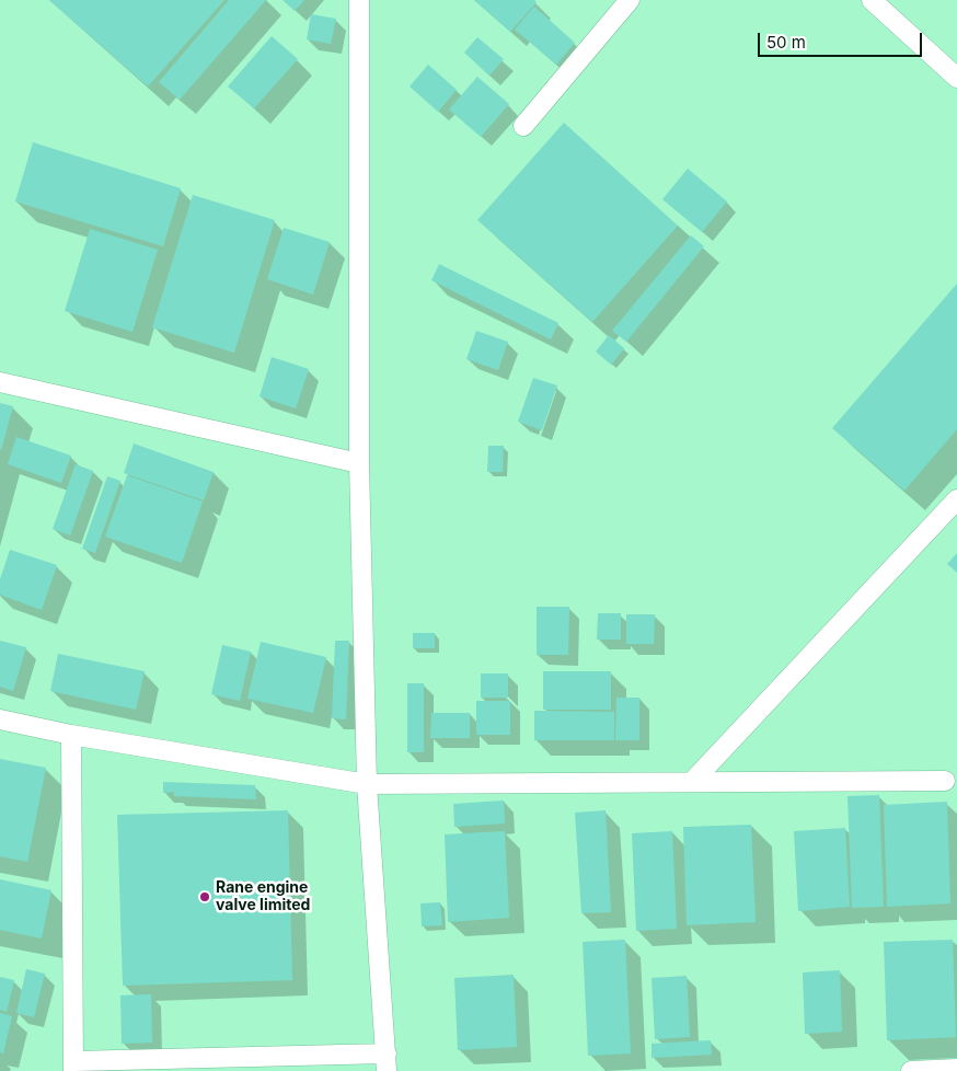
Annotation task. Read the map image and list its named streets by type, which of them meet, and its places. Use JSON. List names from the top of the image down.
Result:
{
  "places": ["Rane engine valve limited"],
  "scale_bar": "50 m"
}
